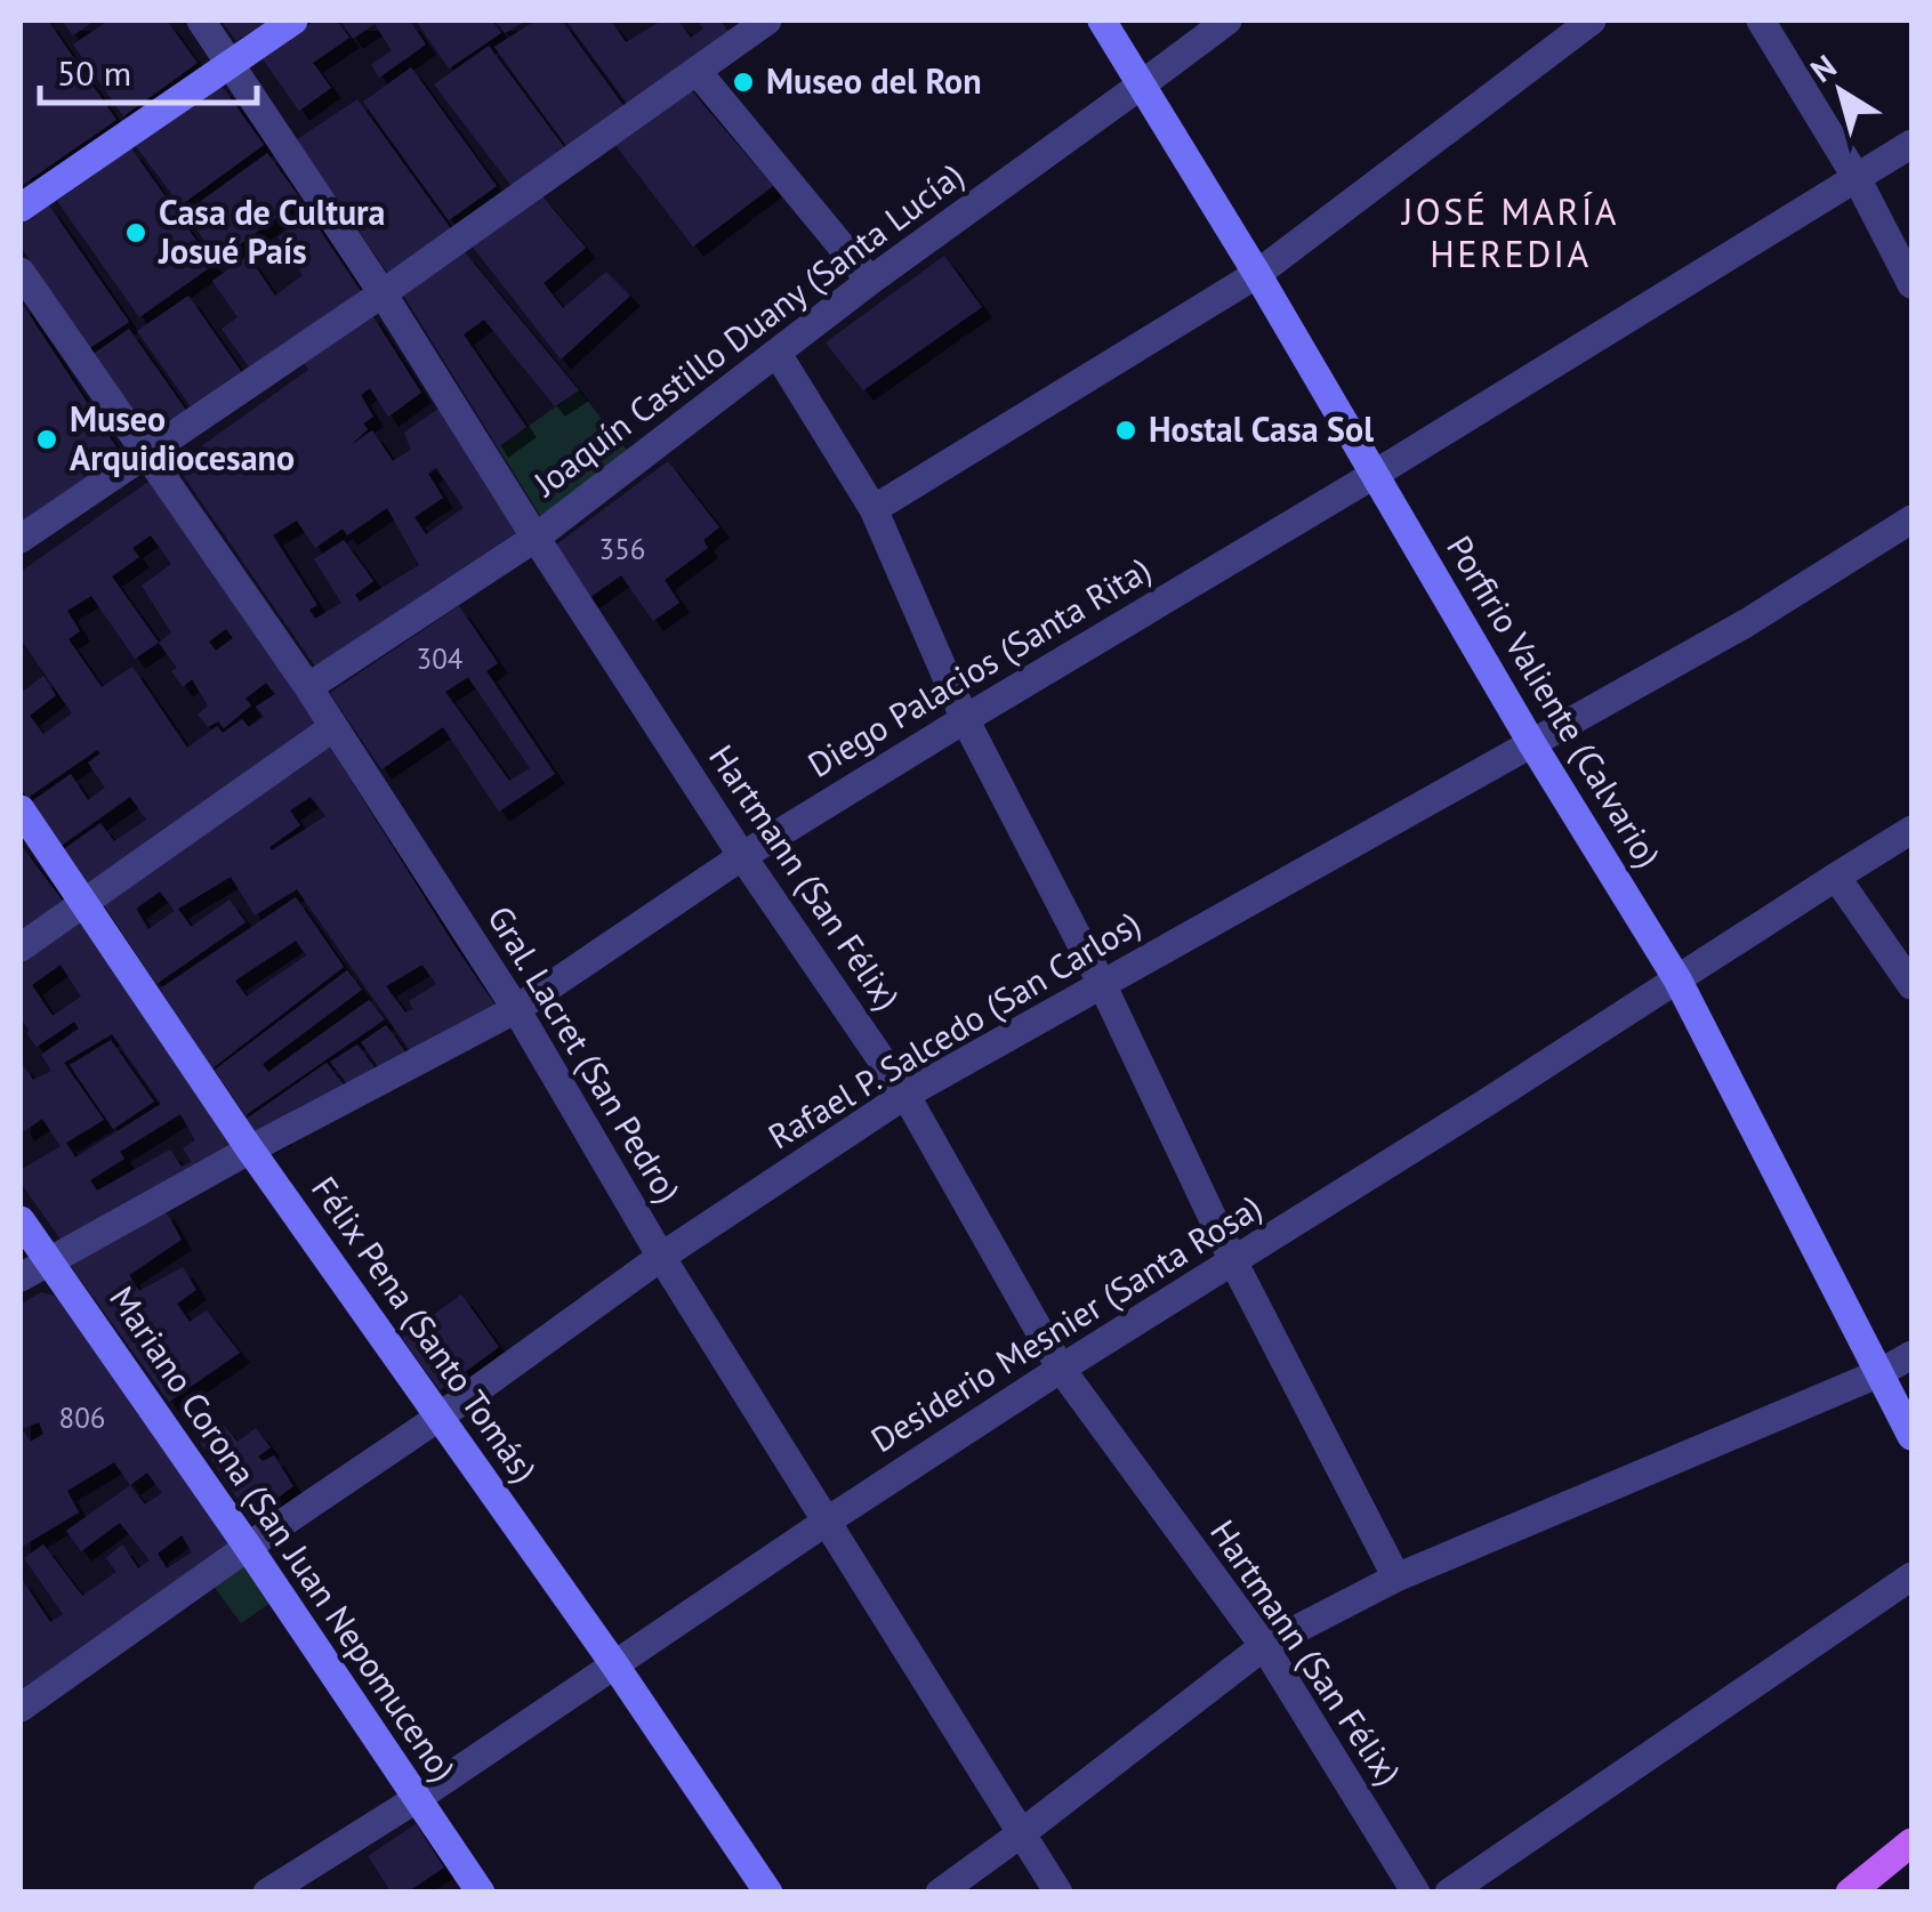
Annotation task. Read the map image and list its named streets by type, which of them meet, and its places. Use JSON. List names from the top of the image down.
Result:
{
  "streets": {
    "street": [
      "Joaquín Castillo Duany (Santa Lucía)",
      "Diego Palacios (Santa Rita)",
      "Porfirio Valiente (Calvario)",
      "Hartmann (San Félix)",
      "Rafael P. Salcedo (San Carlos)",
      "Gral. Lacret (San Pedro)",
      "Desiderio Mesnier (Santa Rosa)",
      "Félix Pena (Santo Tomás)",
      "Mariano Corona (San Juan Nepomuceno)"
    ]
  },
  "crossings": [
    ["Joaquín Castillo Duany (Santa Lucía)", "Porfirio Valiente (Calvario)"],
    ["Joaquín Castillo Duany (Santa Lucía)", "Hartmann (San Félix)"],
    ["Joaquín Castillo Duany (Santa Lucía)", "Gral. Lacret (San Pedro)"],
    ["Diego Palacios (Santa Rita)", "Porfirio Valiente (Calvario)"],
    ["Diego Palacios (Santa Rita)", "Hartmann (San Félix)"],
    ["Diego Palacios (Santa Rita)", "Gral. Lacret (San Pedro)"],
    ["Diego Palacios (Santa Rita)", "Félix Pena (Santo Tomás)"],
    ["Diego Palacios (Santa Rita)", "Mariano Corona (San Juan Nepomuceno)"],
    ["Porfirio Valiente (Calvario)", "Rafael P. Salcedo (San Carlos)"],
    ["Porfirio Valiente (Calvario)", "Desiderio Mesnier (Santa Rosa)"],
    ["Hartmann (San Félix)", "Rafael P. Salcedo (San Carlos)"],
    ["Hartmann (San Félix)", "Desiderio Mesnier (Santa Rosa)"],
    ["Rafael P. Salcedo (San Carlos)", "Gral. Lacret (San Pedro)"],
    ["Rafael P. Salcedo (San Carlos)", "Félix Pena (Santo Tomás)"],
    ["Rafael P. Salcedo (San Carlos)", "Mariano Corona (San Juan Nepomuceno)"],
    ["Gral. Lacret (San Pedro)", "Desiderio Mesnier (Santa Rosa)"],
    ["Desiderio Mesnier (Santa Rosa)", "Félix Pena (Santo Tomás)"],
    ["Desiderio Mesnier (Santa Rosa)", "Mariano Corona (San Juan Nepomuceno)"]
  ],
  "districts": ["JOSÉ MARÍA HEREDIA"],
  "places": [
    "Museo del Ron",
    "Casa de Cultura Josué País",
    "Hostal Casa Sol",
    "Museo Arquidiocesano"
  ],
  "house_numbers": ["356", "304", "806"],
  "scale_bar": "50 m",
  "north": "top left"
}
